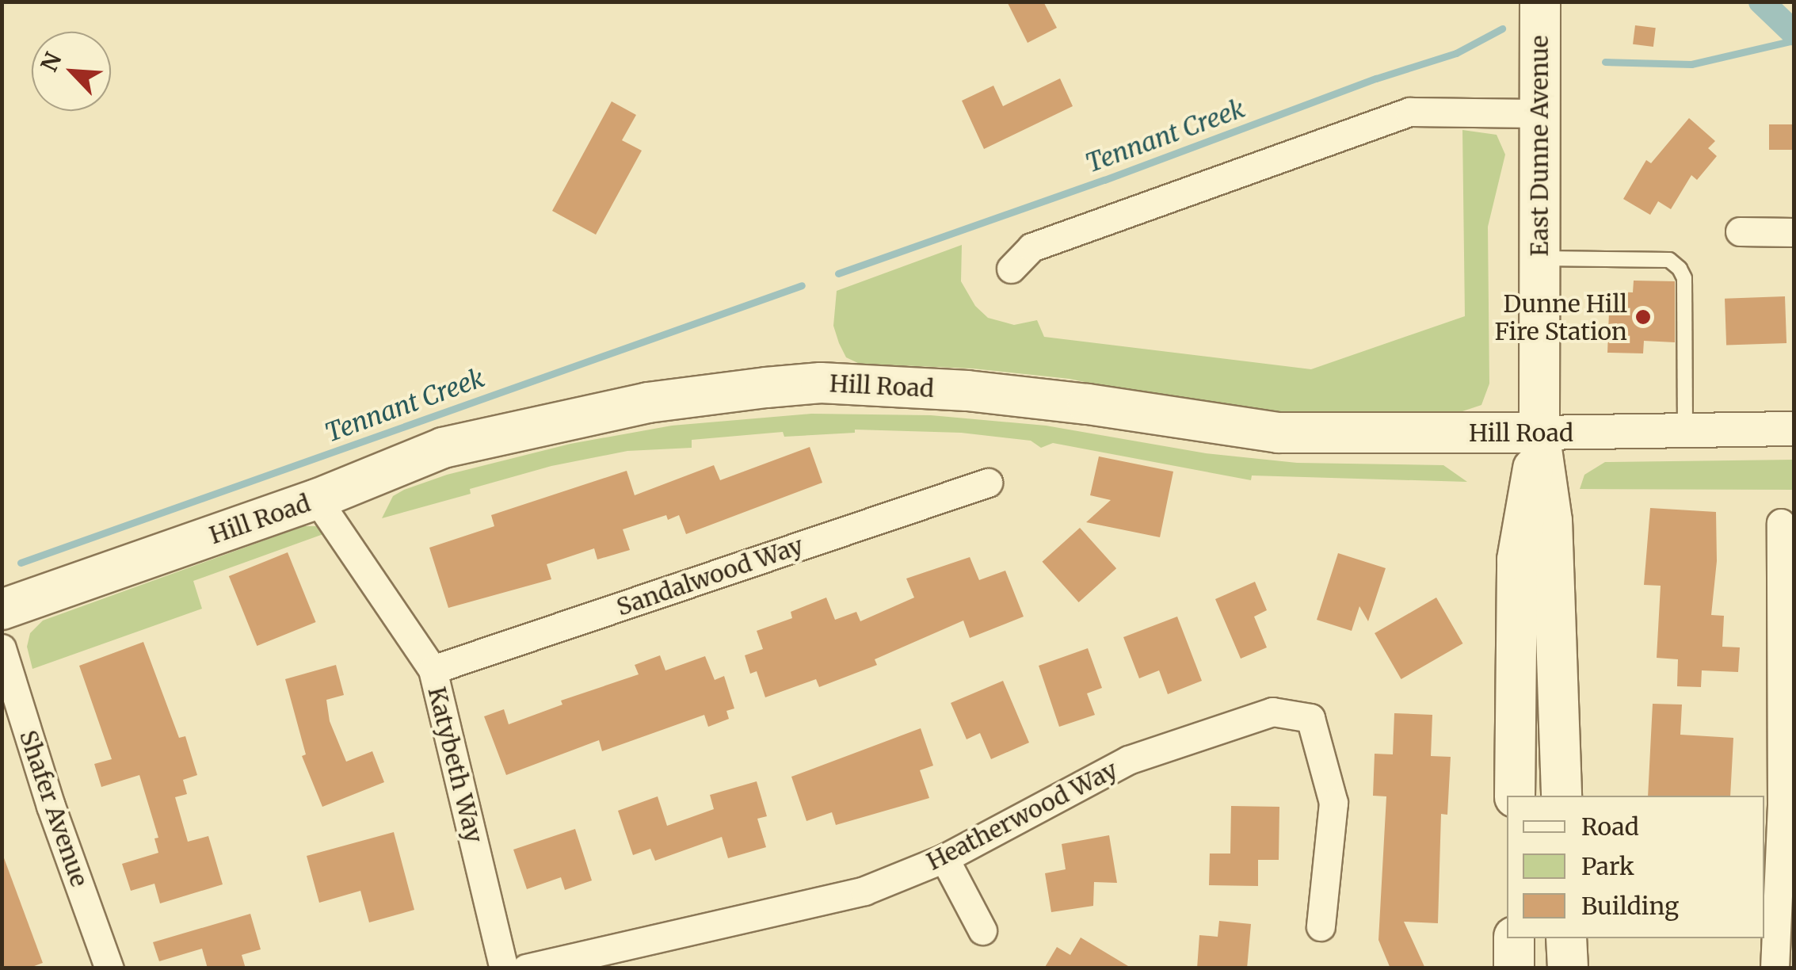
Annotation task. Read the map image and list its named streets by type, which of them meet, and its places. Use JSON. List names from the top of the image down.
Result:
{
  "streets": {
    "main road": ["East Dunne Avenue", "Hill Road"],
    "street": [
      "Sandalwood Way",
      "Katybeth Way",
      "Shafer Avenue",
      "Heatherwood Way"
    ]
  },
  "crossings": [
    ["East Dunne Avenue", "Hill Road"],
    ["Hill Road", "Katybeth Way"],
    ["Sandalwood Way", "Katybeth Way"]
  ],
  "water": ["Tennant Creek"],
  "places": ["Dunne Hill Fire Station"],
  "legend": ["Road", "Park", "Building"],
  "north": "top left"
}
